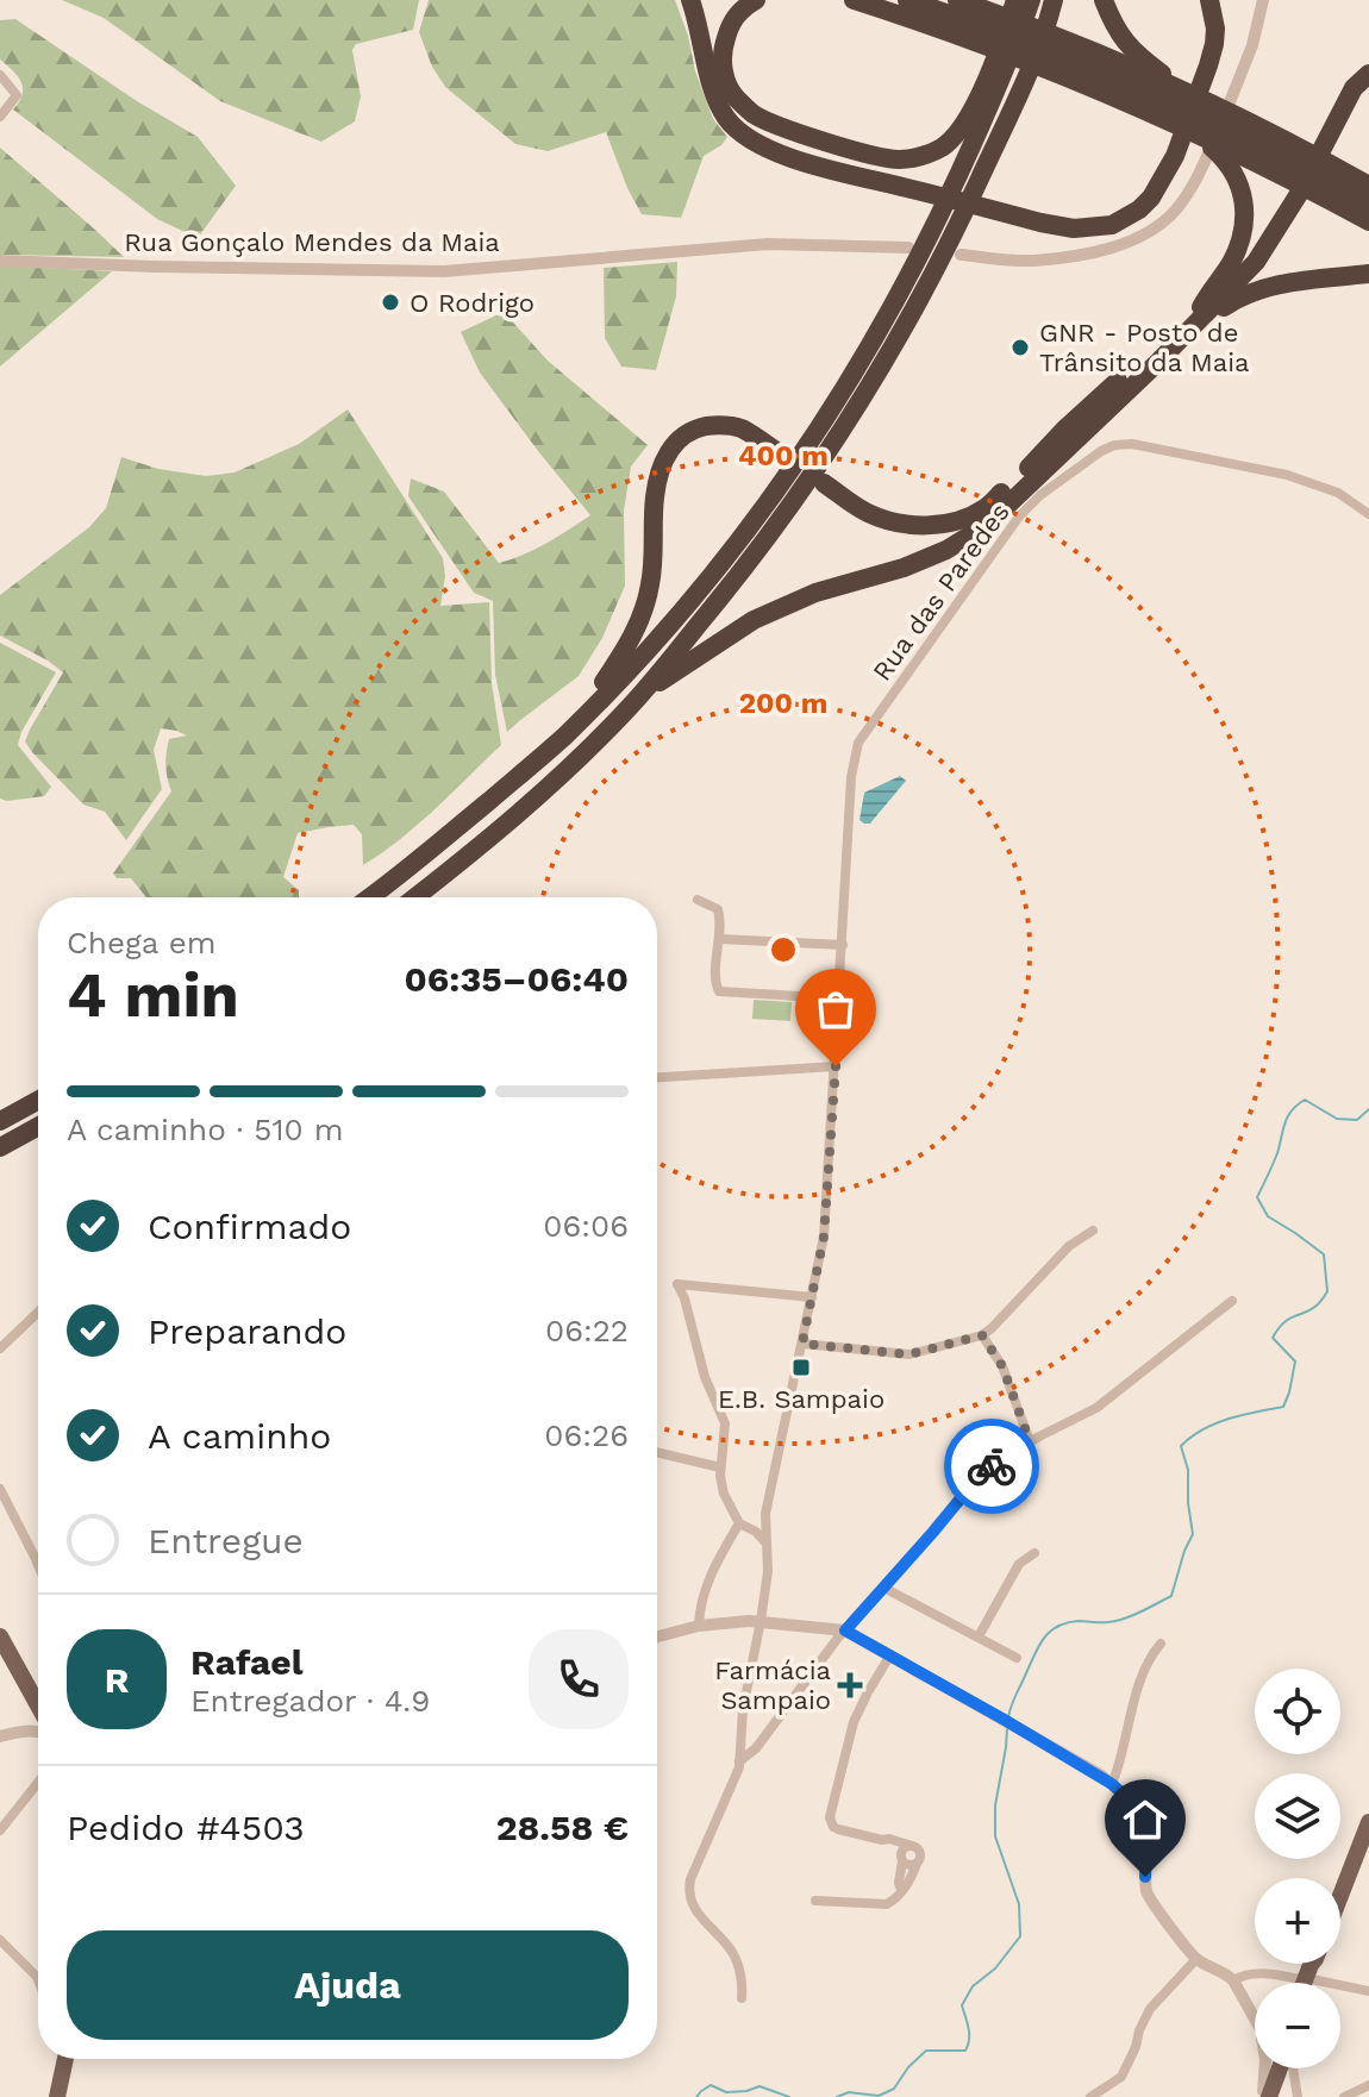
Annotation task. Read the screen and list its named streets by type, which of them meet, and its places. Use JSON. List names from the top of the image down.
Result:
{
  "streets": {
    "street": ["Rua Gonçalo Mendes da Maia", "Rua das Paredes"]
  },
  "places": {
    "other": ["O Rodrigo", "GNR - Posto de Trânsito da Maia"],
    "transit": ["E.B. Sampaio"],
    "health": ["Farmácia Sampaio"]
  },
  "page": {
    "heading": ["4 min", "Chega em", "06:35–06:40"],
    "panel": [
      "Rafael",
      "Entregador · 4.9",
      "Pedido #4503",
      "28.58 €"
    ],
    "bar": "A caminho · 510 m",
    "list": [
      ["Confirmado", "06:06"],
      ["Preparando", "06:22"],
      ["A caminho", "06:26"],
      "Entregue"
    ],
    "round": "R",
    "map_buttons": ["+", "−"],
    "buttons": "Ajuda"
  },
  "rings": ["400 m", "200 m"]
}
